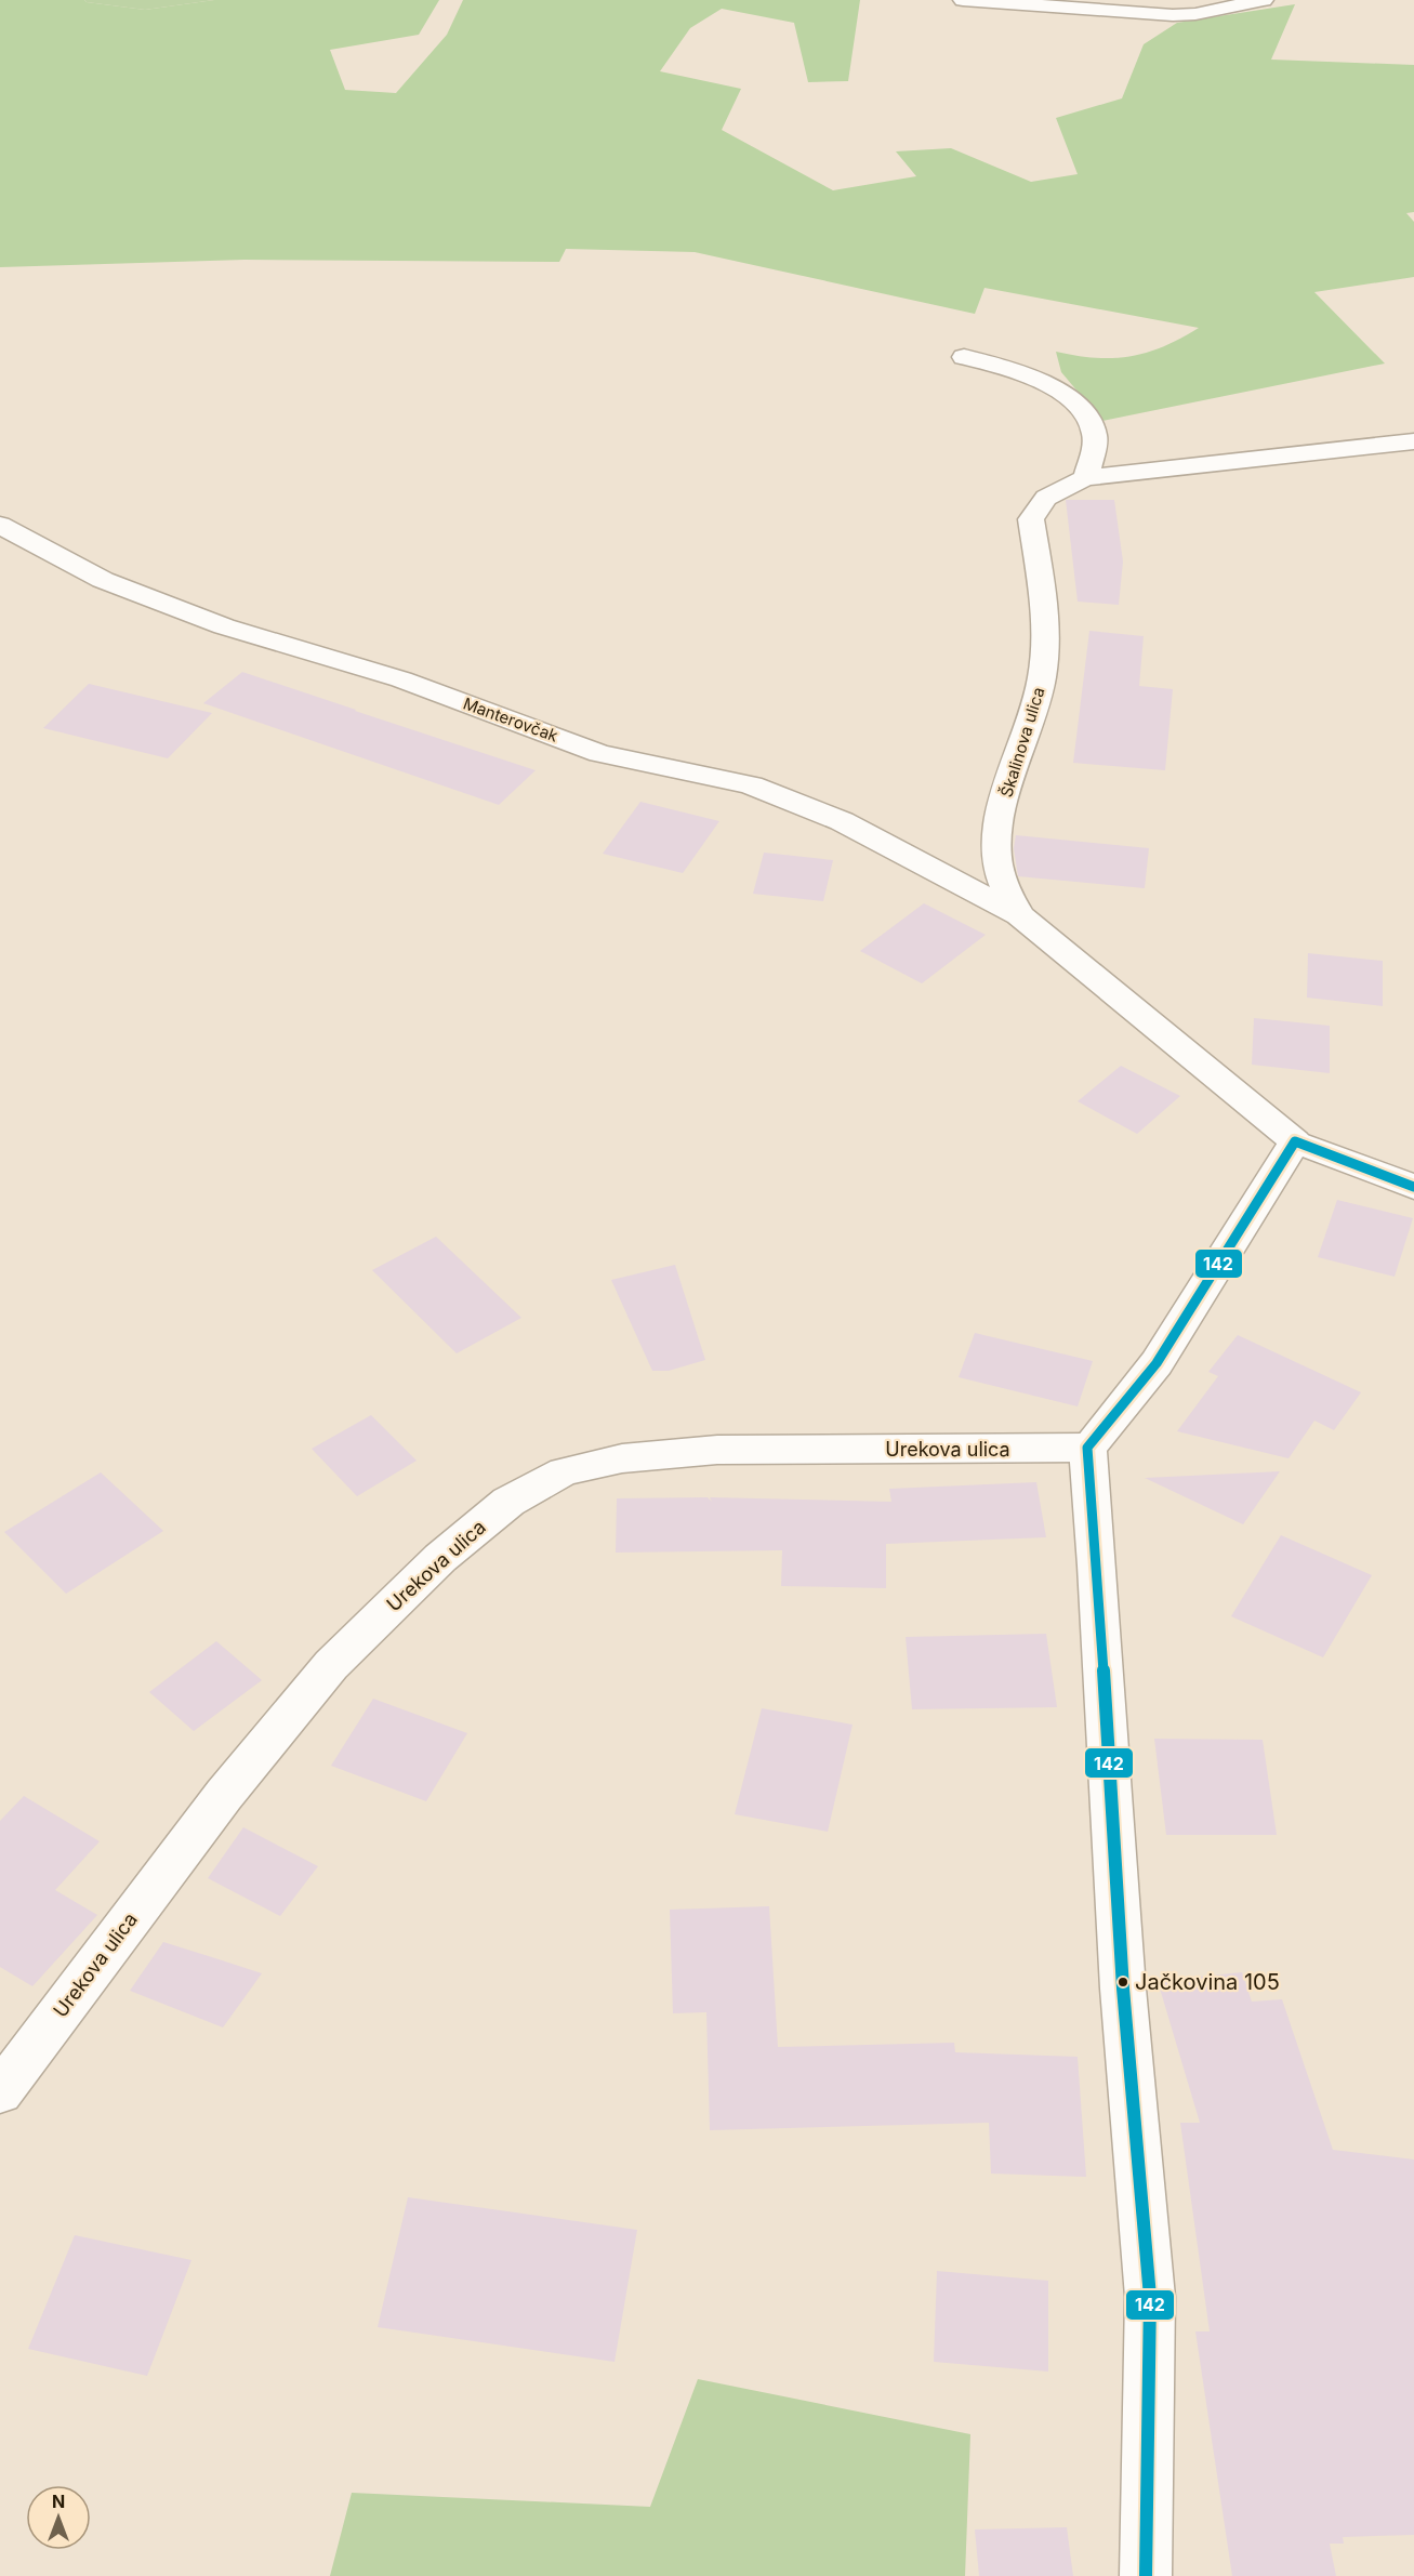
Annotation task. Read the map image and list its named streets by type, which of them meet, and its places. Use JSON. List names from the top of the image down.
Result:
{
  "streets": {
    "street": ["Manterovčak", "Škalinova ulica", "Urekova ulica"]
  },
  "crossings": [
    ["Manterovčak", "Škalinova ulica"]
  ],
  "places": ["Jačkovina 105"],
  "lines": ["transit line 142"],
  "north": "top"
}
